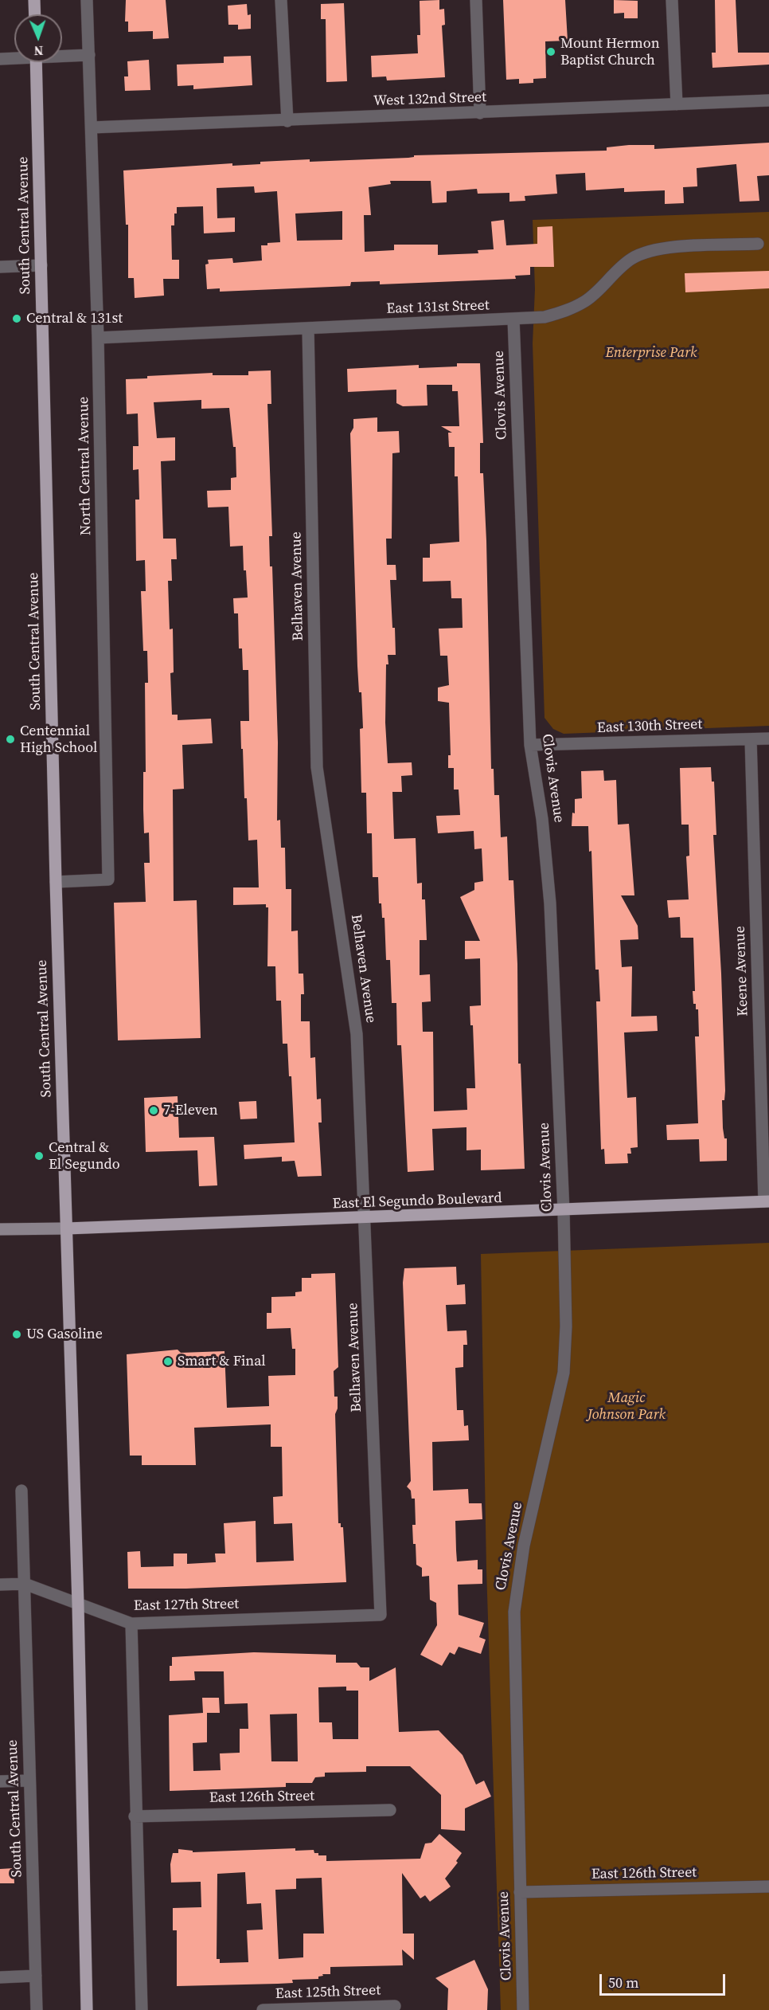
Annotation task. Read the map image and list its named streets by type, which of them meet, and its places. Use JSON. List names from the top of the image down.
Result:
{
  "streets": {
    "main road": ["South Central Avenue", "East El Segundo Boulevard"],
    "street": [
      "West 132nd Street",
      "East 131st Street",
      "Clovis Avenue",
      "North Central Avenue",
      "Belhaven Avenue",
      "East 130th Street",
      "Keene Avenue",
      "East 127th Street",
      "East 126th Street",
      "East 125th Street"
    ]
  },
  "crossings": [
    ["West 132nd Street", "North Central Avenue"],
    ["South Central Avenue", "North Central Avenue"],
    ["South Central Avenue", "East El Segundo Boulevard"],
    ["South Central Avenue", "East 127th Street"],
    ["East 131st Street", "Clovis Avenue"],
    ["East 131st Street", "North Central Avenue"],
    ["East 131st Street", "Belhaven Avenue"],
    ["Clovis Avenue", "East 130th Street"],
    ["Clovis Avenue", "East El Segundo Boulevard"],
    ["Clovis Avenue", "East 126th Street"],
    ["Belhaven Avenue", "East El Segundo Boulevard"],
    ["Belhaven Avenue", "East 127th Street"],
    ["East 130th Street", "Keene Avenue"],
    ["Keene Avenue", "East El Segundo Boulevard"]
  ],
  "parks": ["Enterprise Park", "Magic Johnson Park"],
  "places": [
    "Mount Hermon Baptist Church",
    "Central & 131st",
    "Centennial High School",
    "7-Eleven",
    "Central & El Segundo",
    "US Gasoline",
    "Smart & Final"
  ],
  "scale_bar": "50 m",
  "north": "bottom"
}
